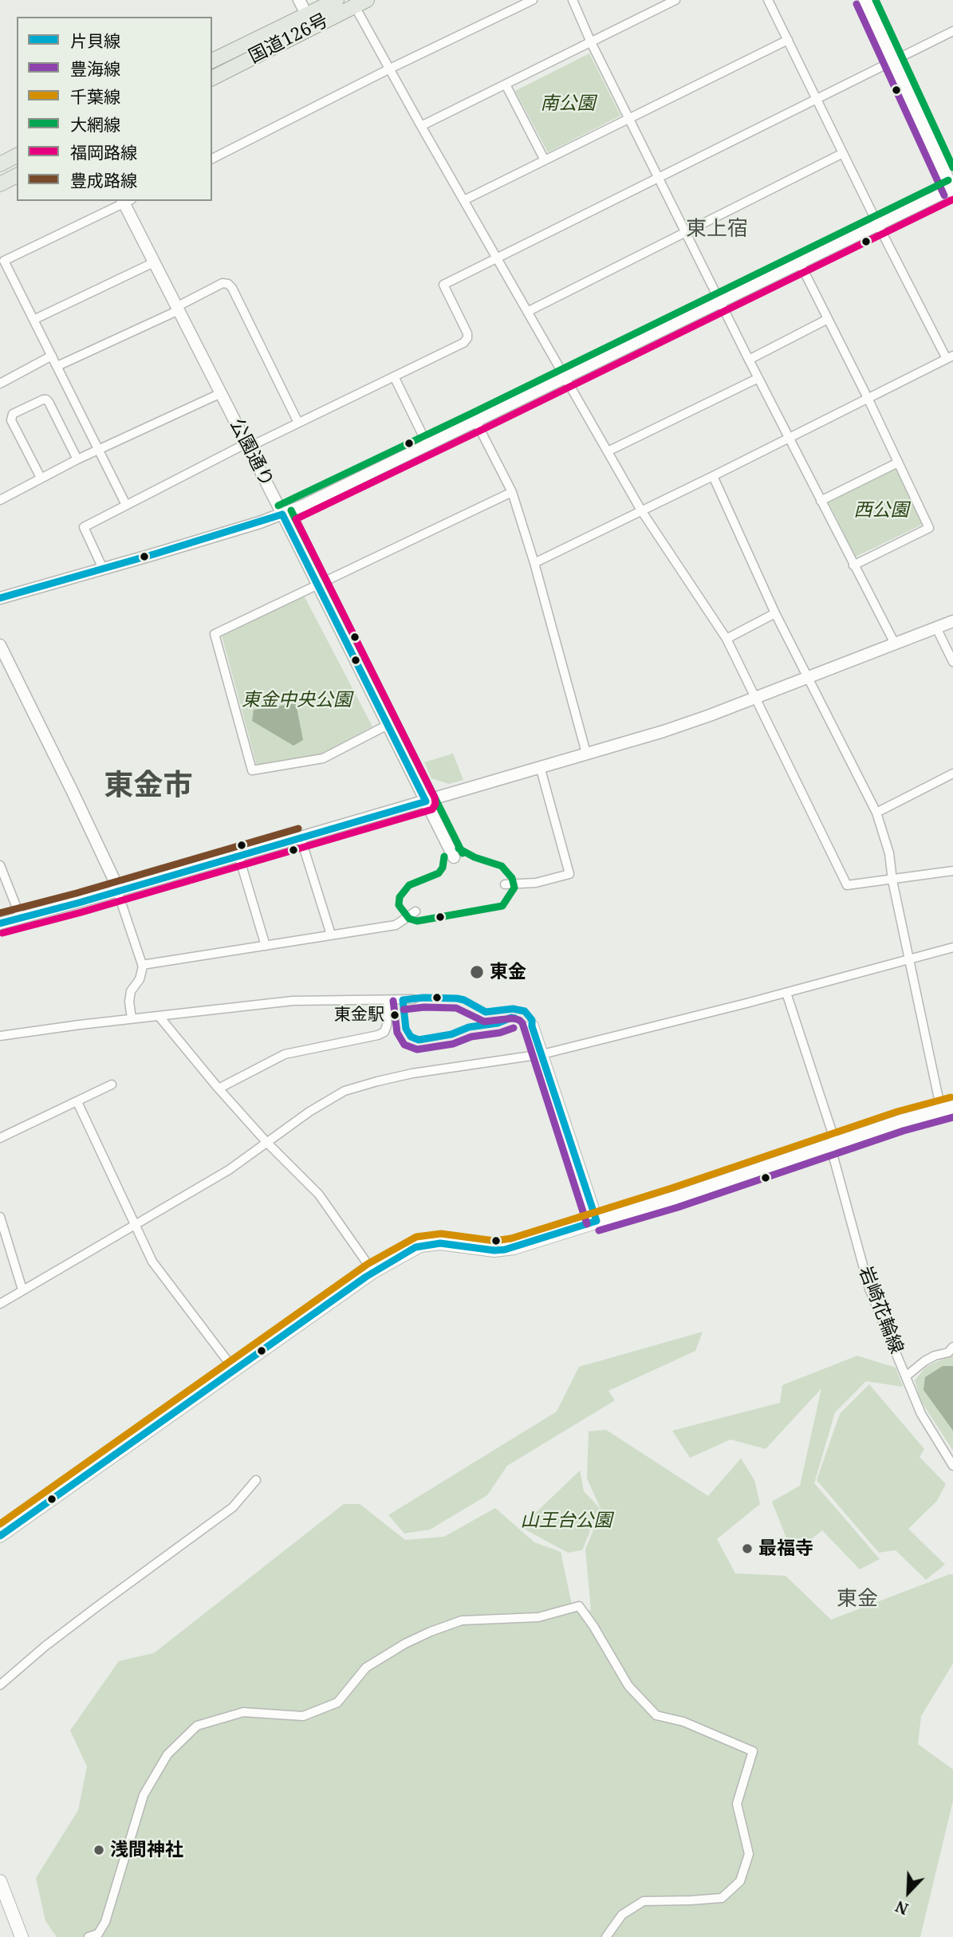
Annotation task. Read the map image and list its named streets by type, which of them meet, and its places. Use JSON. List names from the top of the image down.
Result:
{
  "streets": {
    "highway": ["国道126号"],
    "street": ["公園通り", "岩崎花輪線"]
  },
  "districts": ["東上宿", "東金市", "東金"],
  "parks": [
    "南公園",
    "西公園",
    "東金中央公園",
    "山王台公園"
  ],
  "places": [
    "東金",
    "東金駅",
    "最福寺",
    "浅間神社"
  ],
  "lines": [
    "transit line 大網線",
    "transit line 豊海線",
    "transit line 福岡路線",
    "transit line 片貝線",
    "transit line 豊成路線",
    "transit line 千葉線"
  ],
  "legend": [
    "片貝線",
    "豊海線",
    "千葉線",
    "大網線",
    "福岡路線",
    "豊成路線"
  ],
  "north": "bottom left"
}
